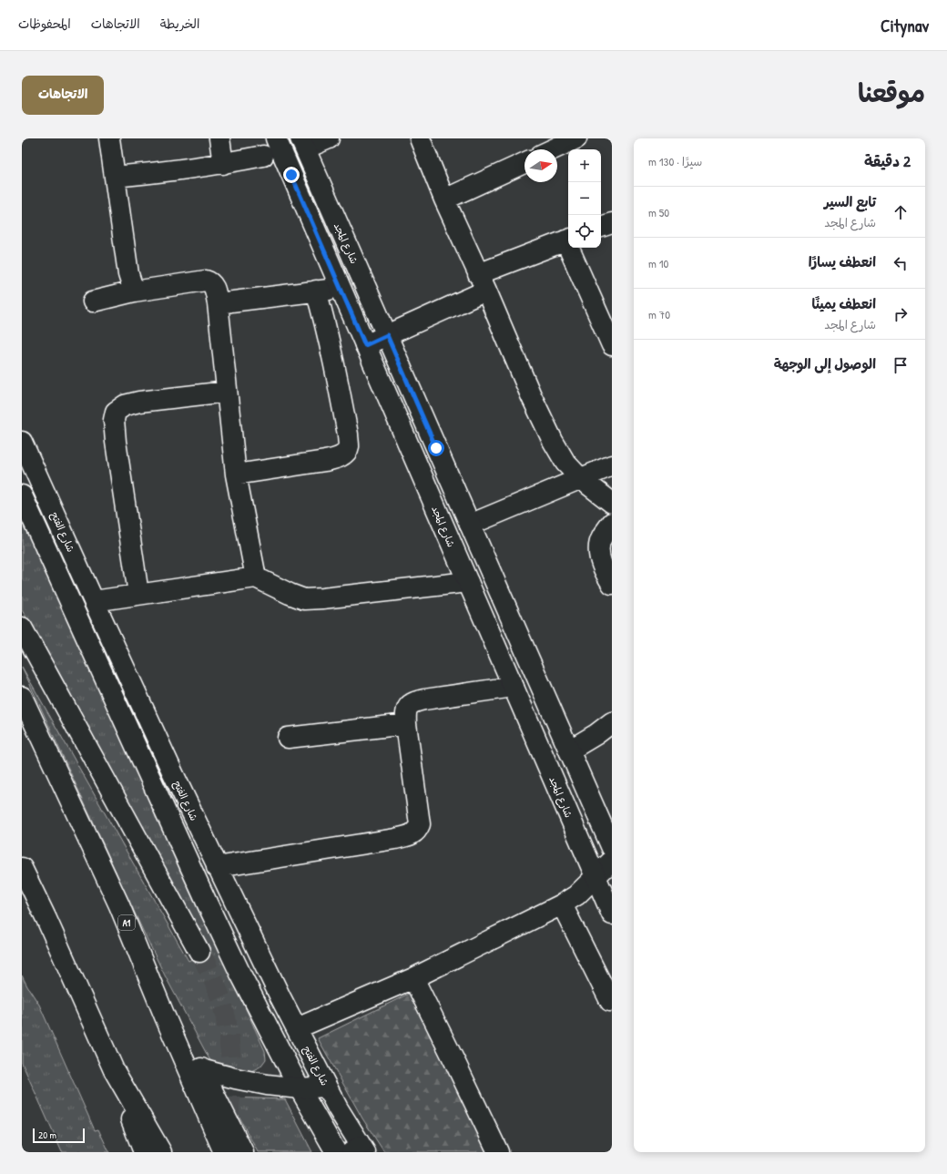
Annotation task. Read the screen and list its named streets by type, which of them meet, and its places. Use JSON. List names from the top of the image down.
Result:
{
  "streets": {
    "main road": ["شارع المجد", "شارع الفتح", "A1"]
  },
  "scale_bar": "20 m",
  "north": "right",
  "page": {
    "header": "Citynav",
    "nav": ["الخريطة", "الاتجاهات", "المحفوظات"],
    "title": "موقعنا",
    "buttons": "الاتجاهات",
    "heading": ["2 دقيقة", "سيرًا · 130 m"],
    "map_buttons": ["+", "−"],
    "list": [
      ["تابع السير", "شارع المجد", "50 m"],
      ["انعطف يسارًا", "10 m"],
      ["انعطف يمينًا", "شارع المجد", "70 m"],
      "الوصول إلى الوجهة"
    ],
    "scale": "20 m"
  }
}
